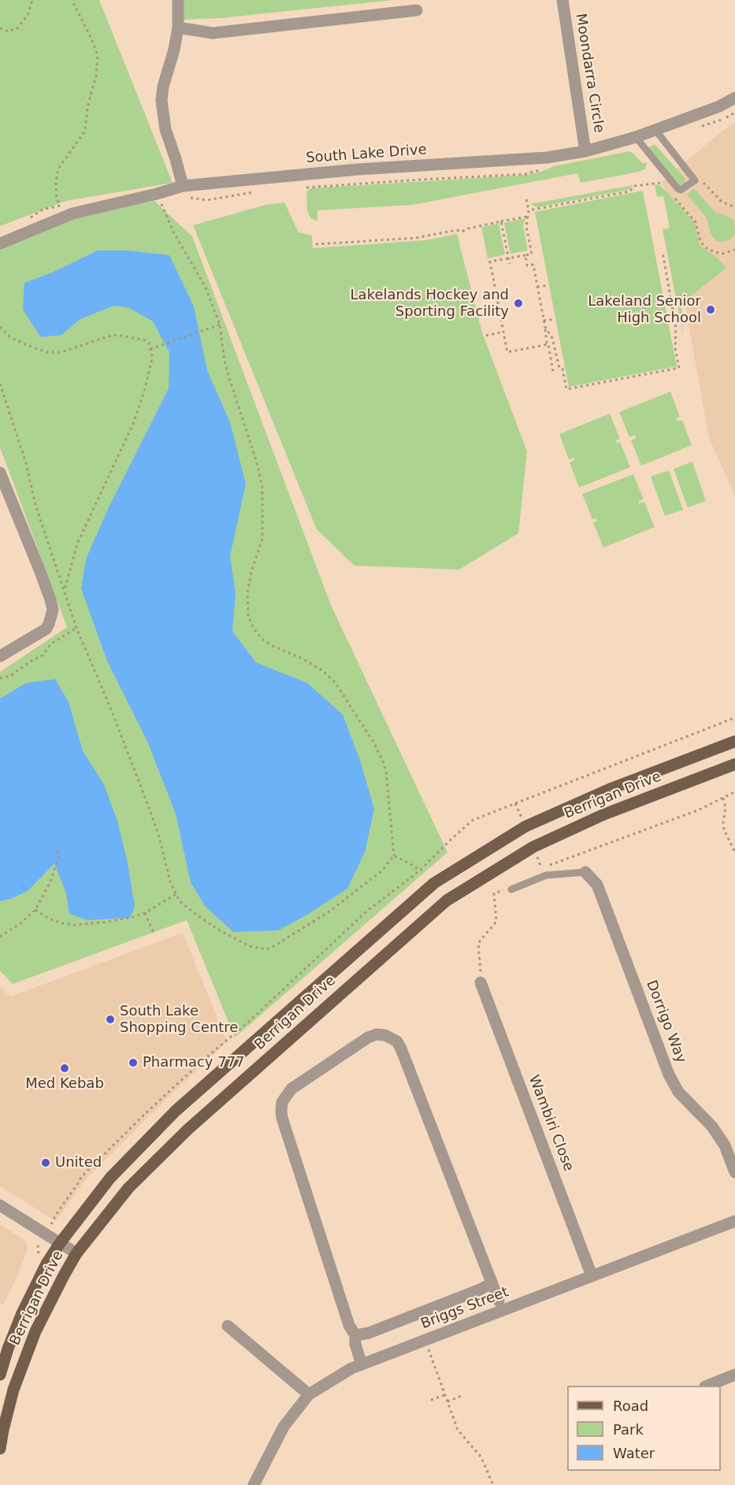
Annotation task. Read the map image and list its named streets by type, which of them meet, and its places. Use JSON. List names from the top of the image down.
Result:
{
  "streets": {
    "main road": ["Berrigan Drive"],
    "street": [
      "Moondarra Circle",
      "South Lake Drive",
      "Dorrigo Way",
      "Wambiri Close",
      "Briggs Street"
    ]
  },
  "crossings": [
    ["Moondarra Circle", "South Lake Drive"],
    ["Wambiri Close", "Briggs Street"]
  ],
  "places": [
    "Lakelands Hockey and Sporting Facility",
    "Lakeland Senior High School",
    "South Lake Shopping Centre",
    "Pharmacy 777",
    "Med Kebab",
    "United"
  ],
  "legend": ["Road", "Park", "Water"]
}
